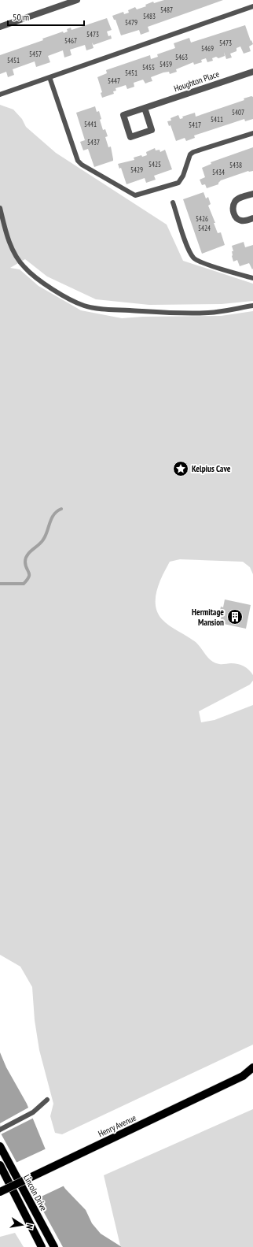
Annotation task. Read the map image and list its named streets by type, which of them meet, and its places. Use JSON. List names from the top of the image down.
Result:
{
  "streets": {
    "main road": ["Henry Avenue", "Lincoln Drive"],
    "street": ["Houghton Place"]
  },
  "places": {
    "place": ["Kelpius Cave"],
    "building": ["Hermitage Mansion"]
  },
  "house_numbers": [
    "5487",
    "5483",
    "5479",
    "5473",
    "5467",
    "5473",
    "5469",
    "5457",
    "5463",
    "5451",
    "5459",
    "5455",
    "5451",
    "5447",
    "5407",
    "5411",
    "5441",
    "5417",
    "5437",
    "5425",
    "5438",
    "5429",
    "5434",
    "5426",
    "5424"
  ],
  "scale_bar": "50 m",
  "north": "right"
}
